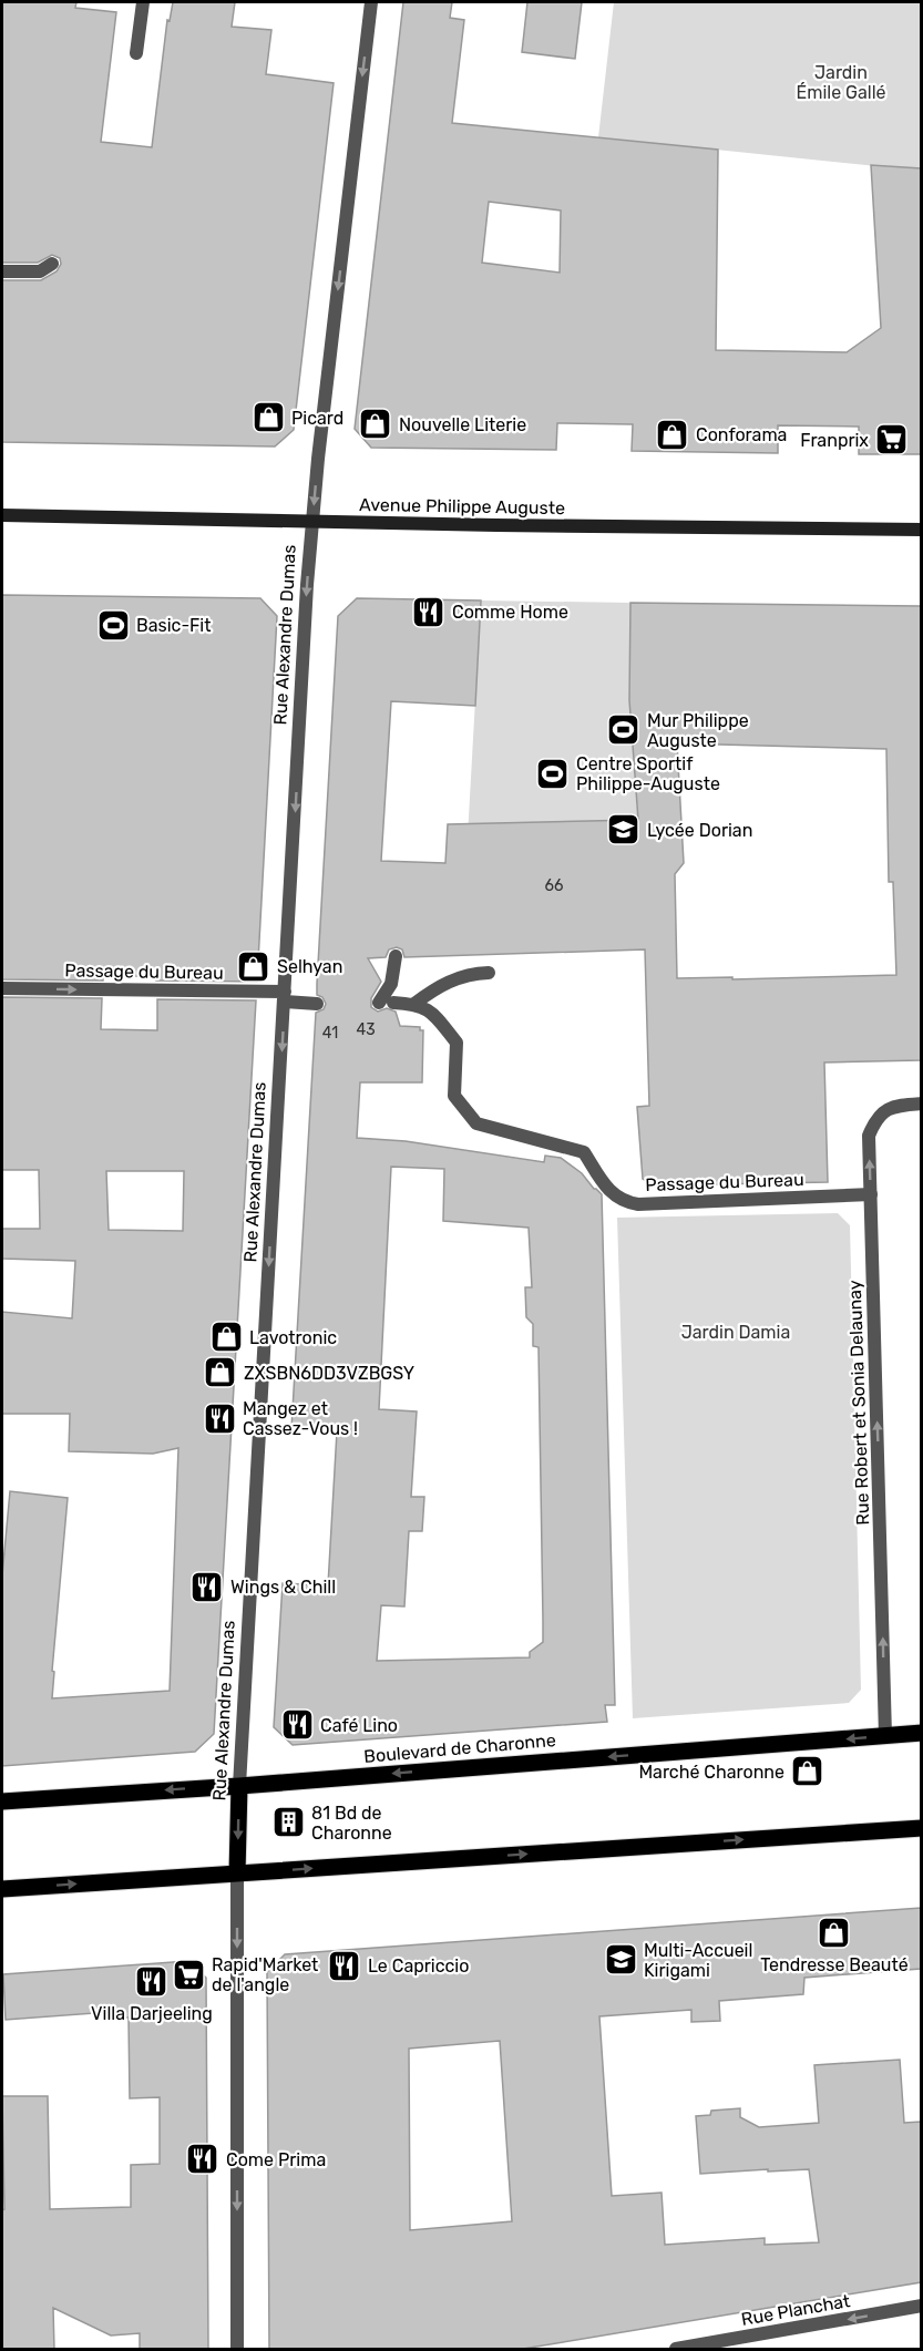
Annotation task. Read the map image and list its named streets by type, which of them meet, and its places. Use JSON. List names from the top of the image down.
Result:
{
  "streets": {
    "main road": ["Avenue Philippe Auguste", "Rue Alexandre Dumas", "Boulevard de Charonne"],
    "street": ["Passage du Bureau", "Rue Robert et Sonia Delaunay", "Rue Planchat"]
  },
  "crossings": [
    ["Avenue Philippe Auguste", "Rue Alexandre Dumas"],
    ["Rue Alexandre Dumas", "Passage du Bureau"],
    ["Rue Alexandre Dumas", "Boulevard de Charonne"],
    ["Passage du Bureau", "Rue Robert et Sonia Delaunay"],
    ["Rue Robert et Sonia Delaunay", "Boulevard de Charonne"]
  ],
  "one_way": ["Rue Alexandre Dumas", "Rue Robert et Sonia Delaunay", "Rue Planchat"],
  "parks": ["Jardin Émile Gallé", "Jardin Damia"],
  "places": {
    "shop": [
      "Picard",
      "Nouvelle Literie",
      "Conforama",
      "Selhyan",
      "Lavotronic",
      "ZXSBN6DD3VZBGSY",
      "Marché Charonne",
      "Tendresse Beauté"
    ],
    "supermarket": ["Franprix", "Rapid'Market de l'angle"],
    "restaurant": [
      "Comme Home",
      "Mangez et Cassez-Vous !",
      "Wings & Chill",
      "Café Lino",
      "Le Capriccio",
      "Villa Darjeeling",
      "Come Prima"
    ],
    "sports": ["Basic-Fit", "Mur Philippe Auguste", "Centre Sportif Philippe-Auguste"],
    "school or university": ["Lycée Dorian", "Multi-Accueil Kirigami"],
    "building": ["81 Bd de Charonne"]
  },
  "house_numbers": ["66", "43", "41"]
}
